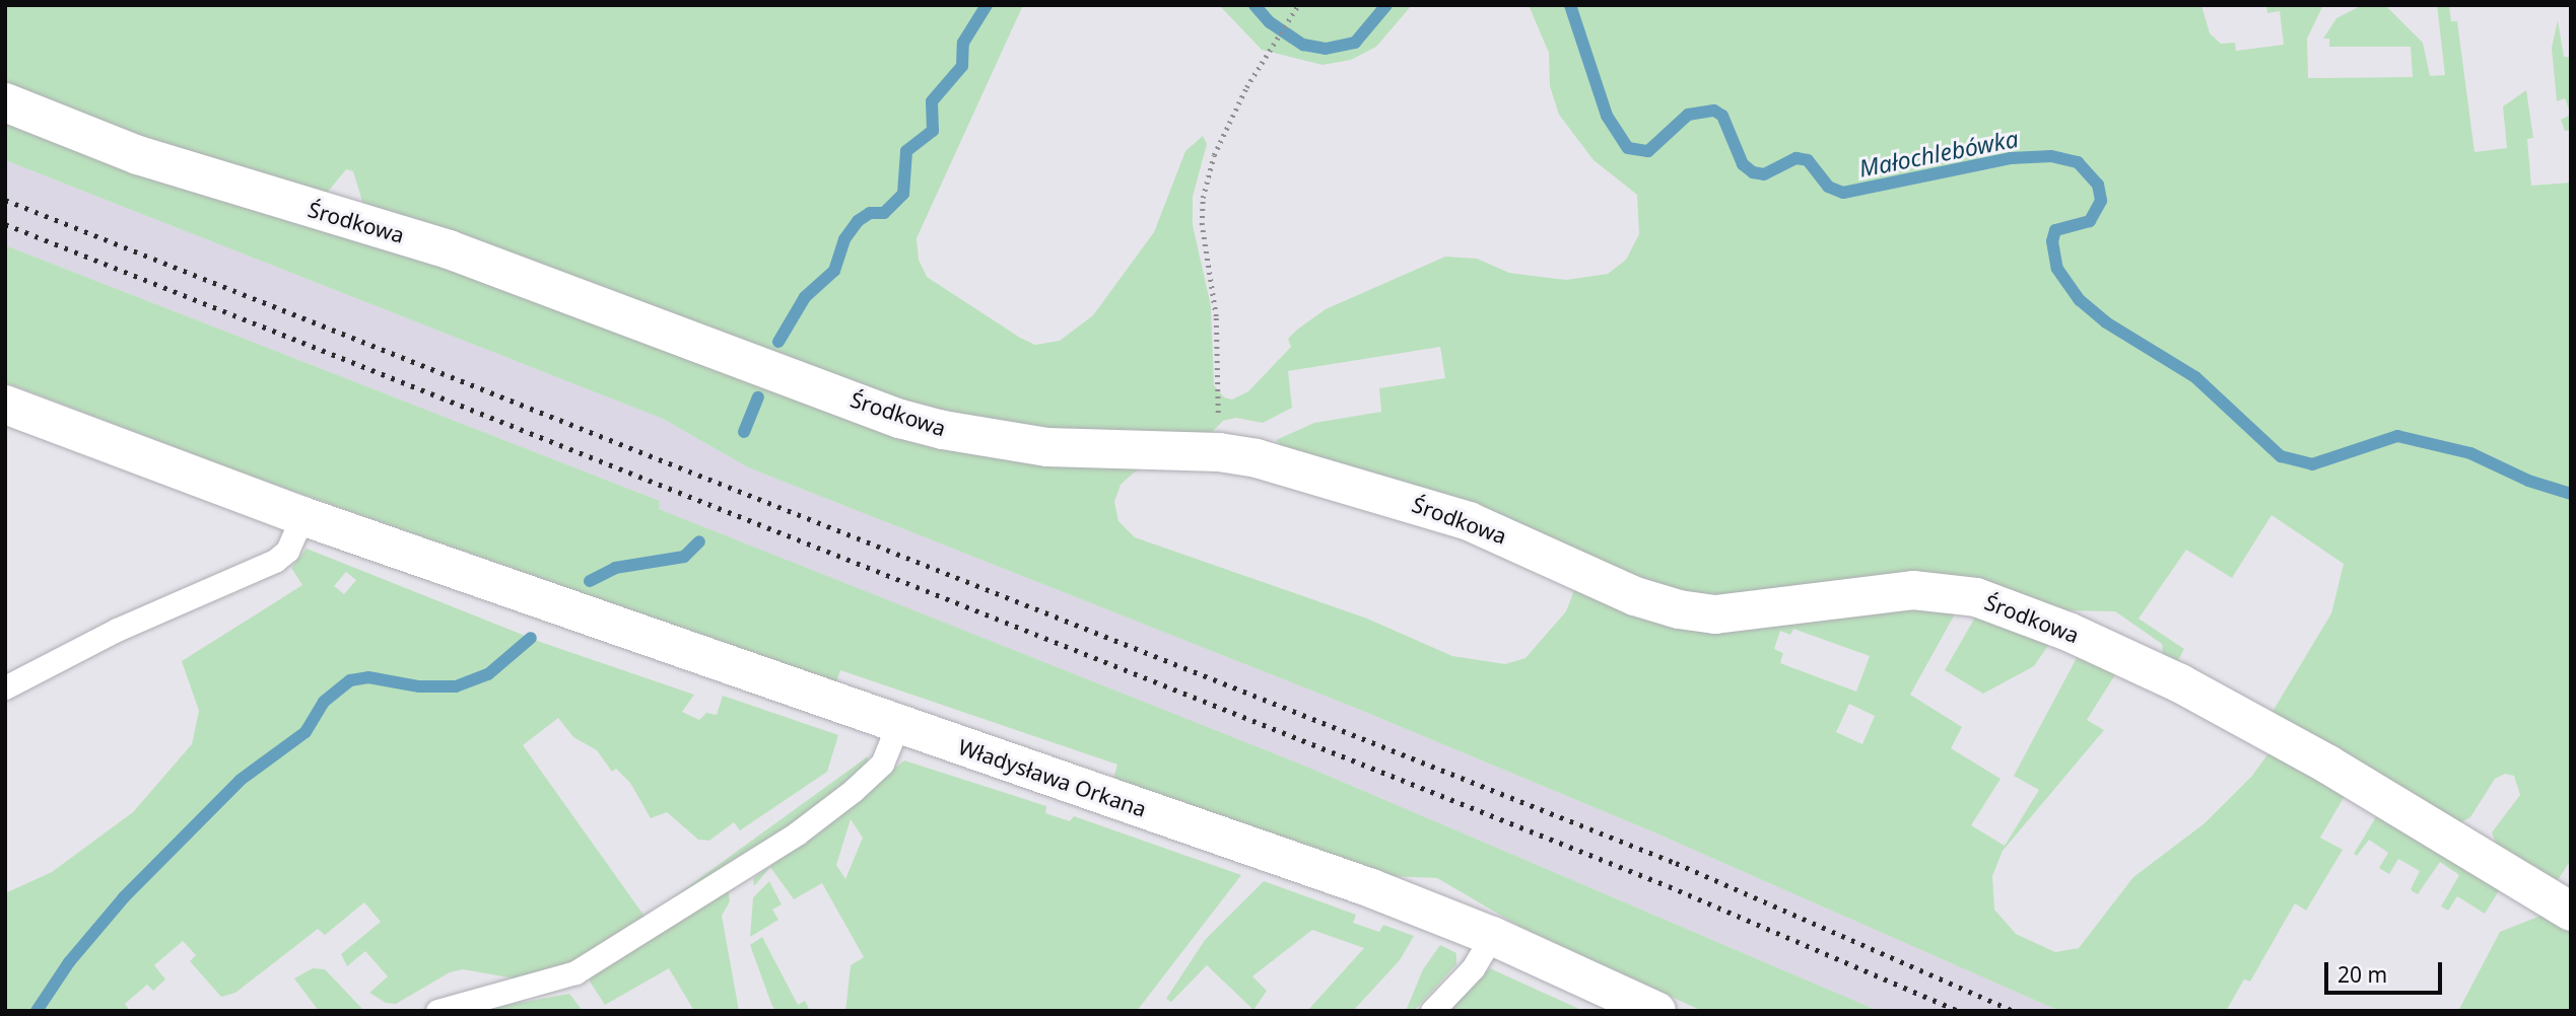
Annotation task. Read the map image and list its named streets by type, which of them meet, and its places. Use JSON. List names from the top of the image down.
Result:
{
  "streets": {
    "street": ["Środkowa", "Władysława Orkana"]
  },
  "water": ["Małochlebówka"],
  "scale_bar": "20 m"
}
